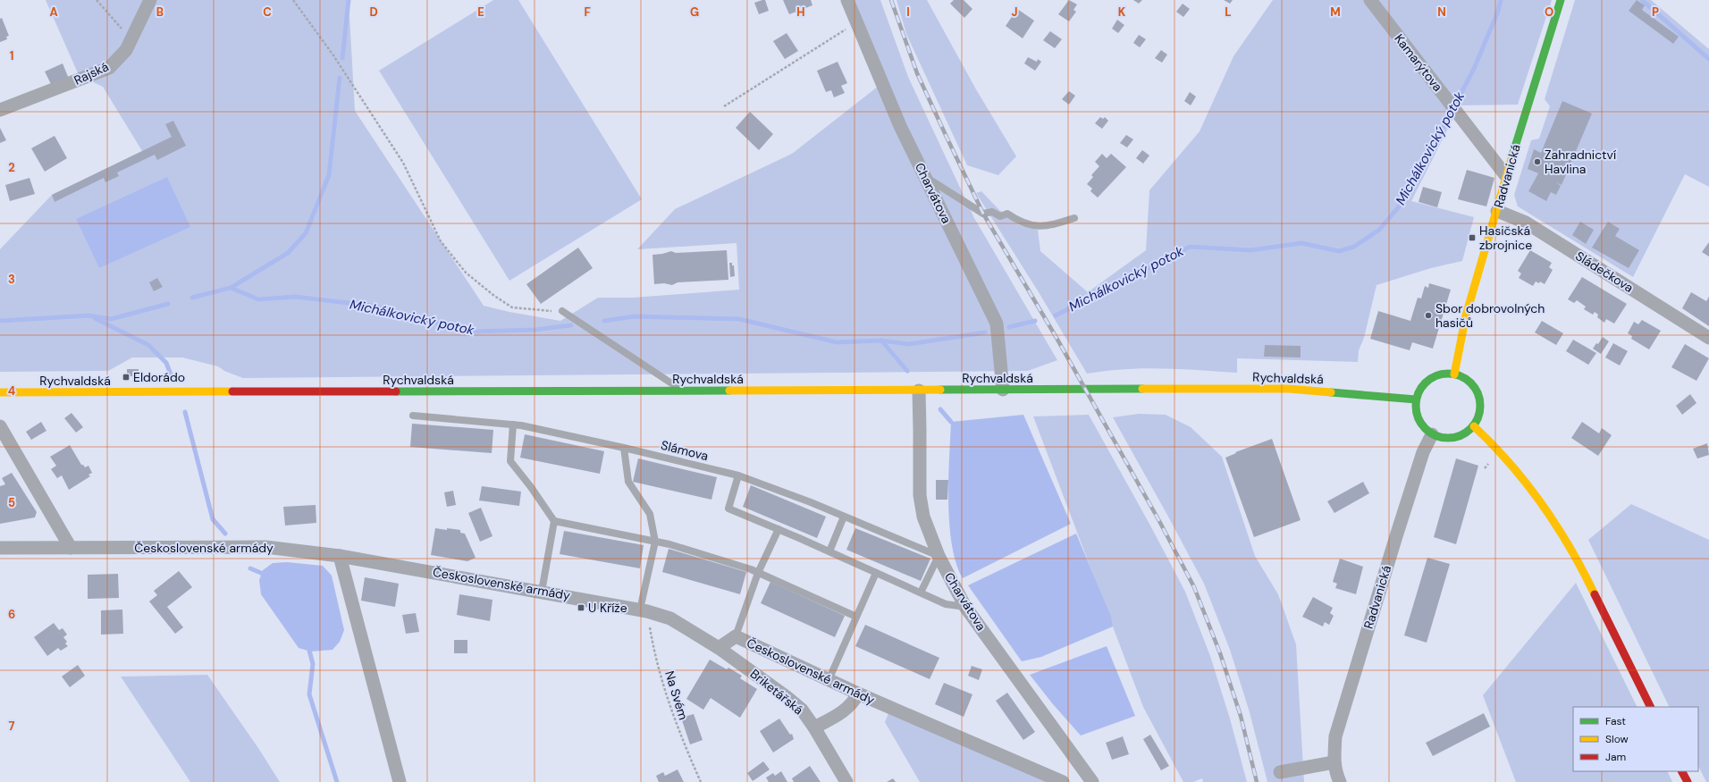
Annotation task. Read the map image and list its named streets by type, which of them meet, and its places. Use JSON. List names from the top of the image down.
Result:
{
  "streets": {
    "street": [
      "Kamarýtova",
      "Rajská",
      "Radvanická",
      "Charvátova",
      "Sládečkova",
      "Rychvaldská",
      "Československé armády",
      "Briketářská"
    ],
    "lane": ["Slámova"],
    "path": ["Na Svém"]
  },
  "crossings": [
    ["Kamarýtova", "Radvanická"],
    ["Radvanická", "Sládečkova"],
    ["Radvanická", "Rychvaldská"],
    ["Charvátova", "Rychvaldská"],
    ["Charvátova", "Slámova"],
    ["Československé armády", "Briketářská"],
    ["Československé armády", "Na Svém"]
  ],
  "water": ["Michálkovický potok"],
  "places": {
    "other": ["Zahradnictví Havlina", "Sbor dobrovolných hasičů"],
    "transit": ["Hasičská zbrojnice", "Eldorádo", "U Kříže"]
  },
  "legend": ["Fast", "Slow", "Jam"],
  "grid": {
    "columns": [
      "A",
      "B",
      "C",
      "D",
      "E",
      "F",
      "G",
      "H",
      "I",
      "J",
      "K",
      "L",
      "M",
      "N",
      "O",
      "P"
    ],
    "rows": [
      "1",
      "2",
      "3",
      "4",
      "5",
      "6",
      "7"
    ]
  }
}
